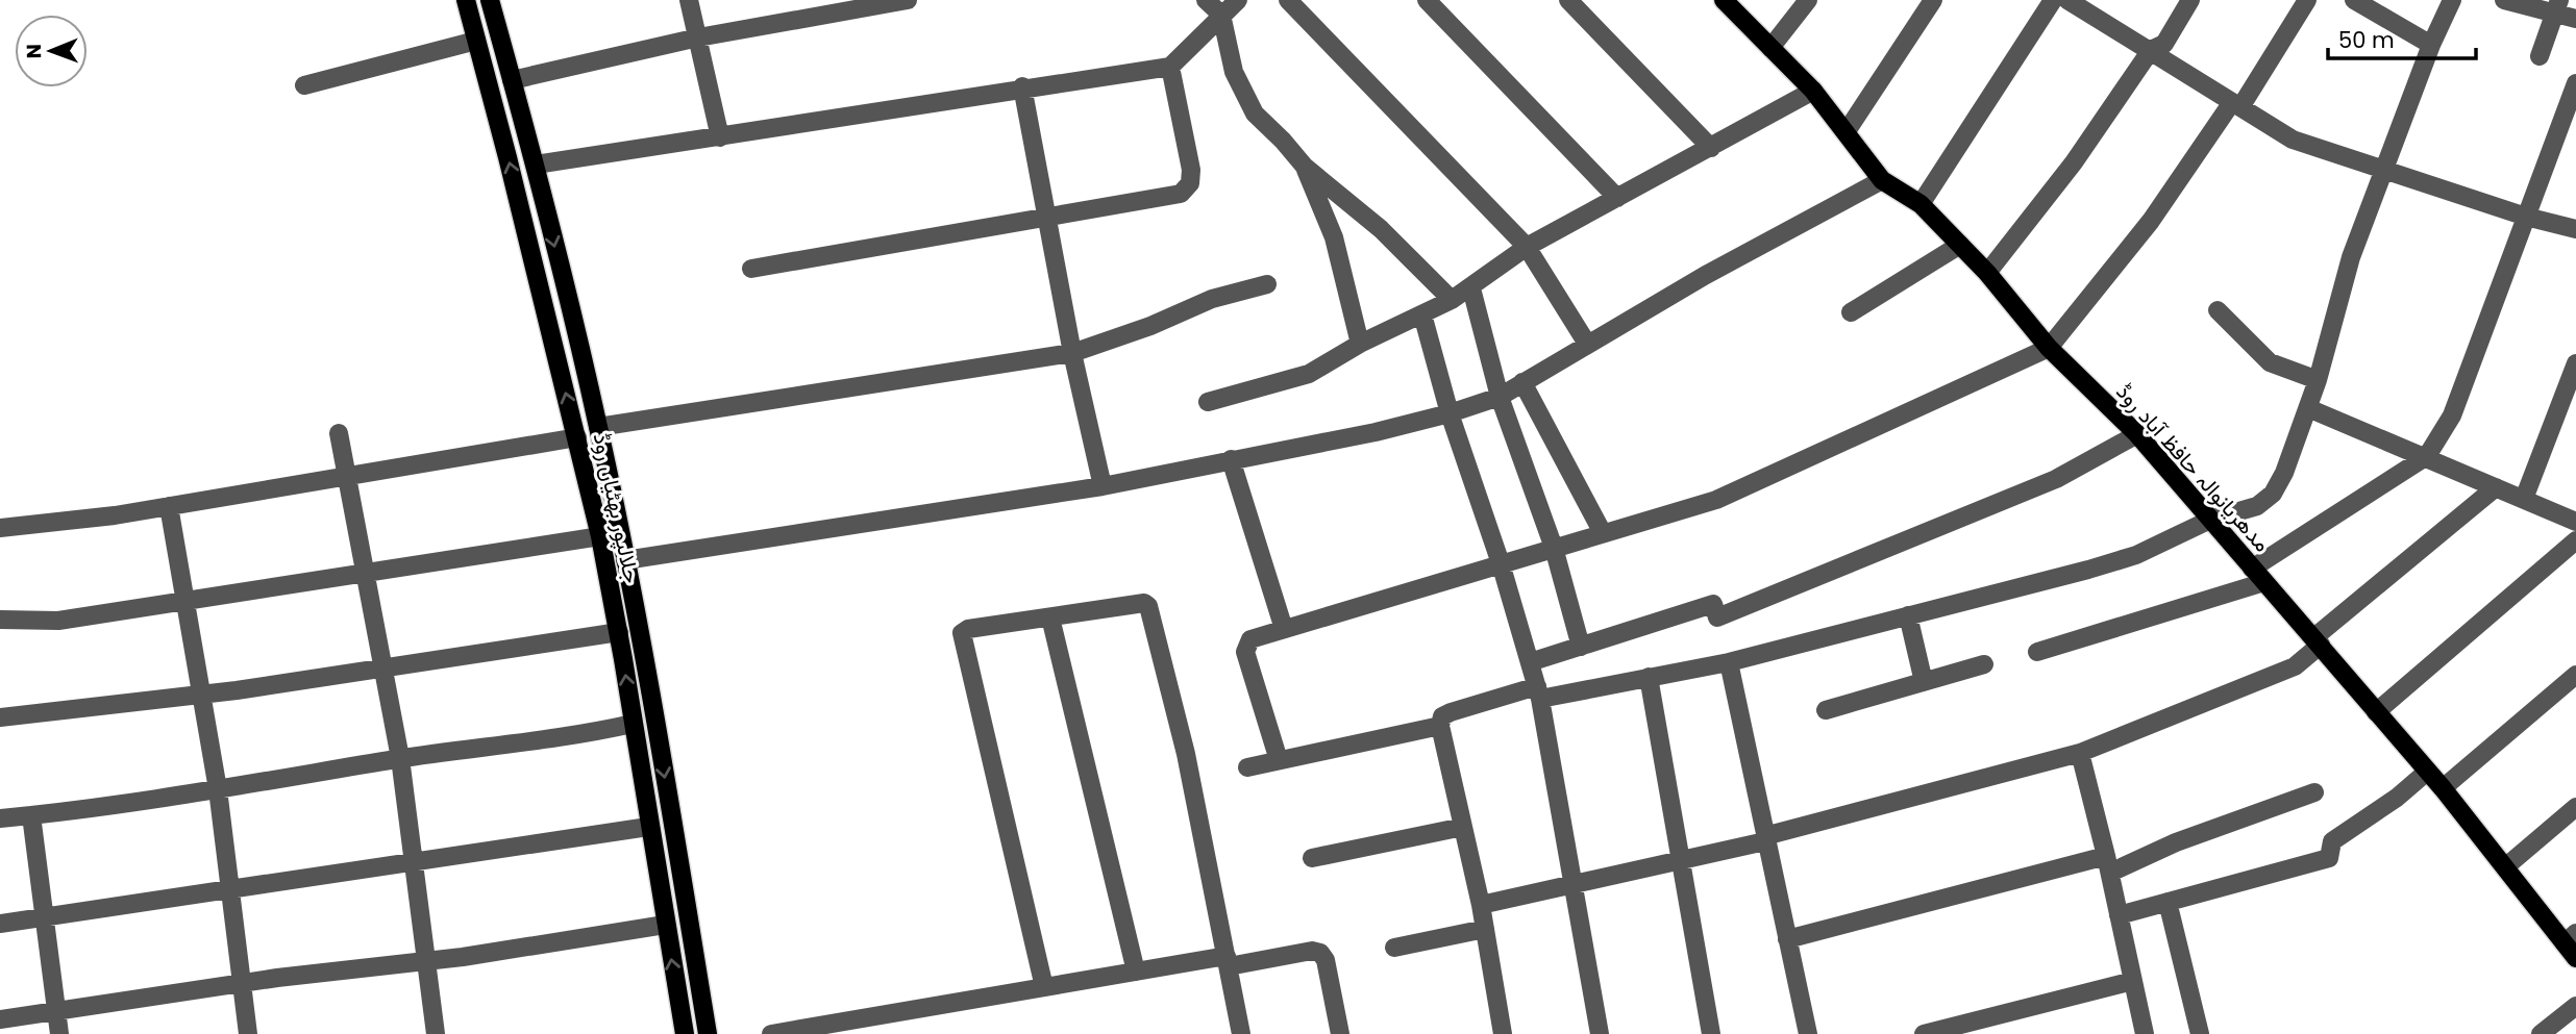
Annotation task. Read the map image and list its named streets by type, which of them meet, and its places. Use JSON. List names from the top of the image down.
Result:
{
  "streets": {
    "main road": ["مدھریانوالہ حافظ آباد روڈ", "جلالپور بھٹیاں روڈ"]
  },
  "scale_bar": "50 m",
  "north": "left"
}
